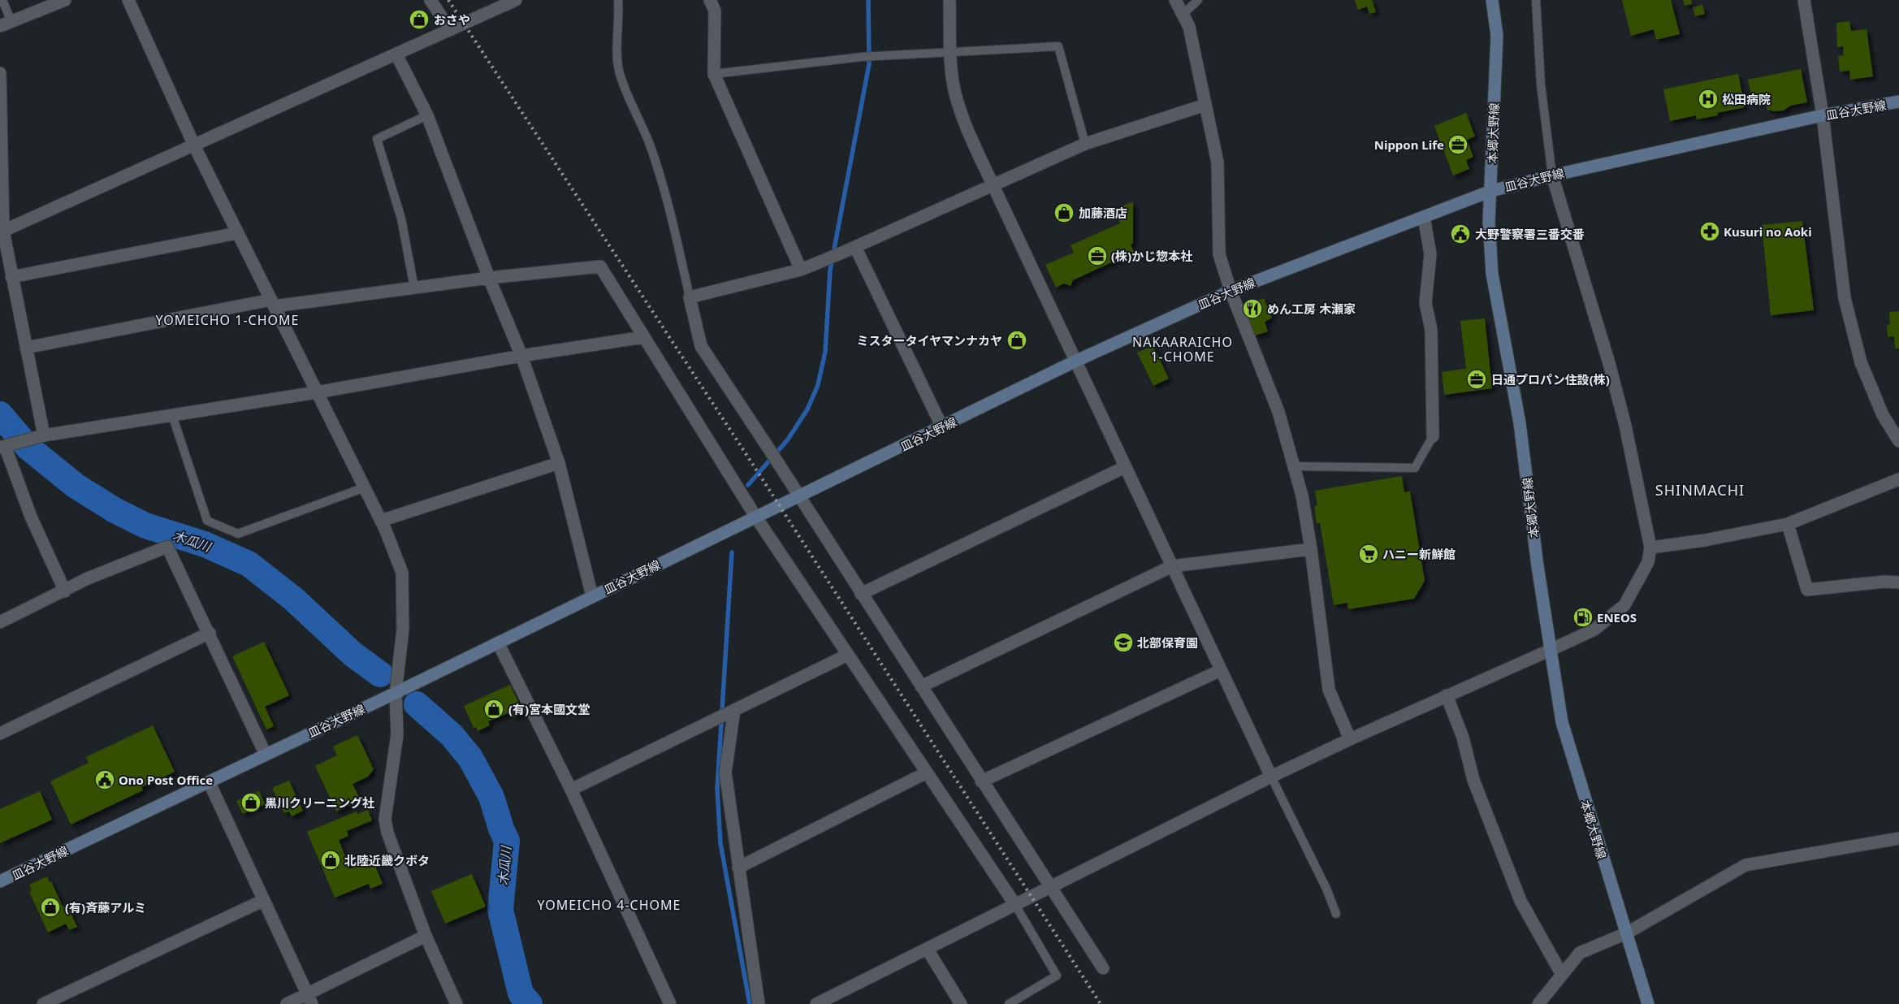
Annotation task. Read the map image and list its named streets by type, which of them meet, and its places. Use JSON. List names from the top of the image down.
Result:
{
  "streets": {
    "main road": ["皿谷大野線", "本郷大野線"]
  },
  "crossings": [
    ["皿谷大野線", "本郷大野線"]
  ],
  "districts": [
    "YOMEICHO 1-CHOME",
    "NAKAARAICHO 1-CHOME",
    "SHINMACHI",
    "YOMEICHO 4-CHOME"
  ],
  "water": ["木瓜川"],
  "places": {
    "shop": [
      "おさや",
      "加藤酒店",
      "ミスタータイヤマンナカヤ",
      "(有)宮本國文堂",
      "黒川クリーニング社",
      "北陸近畿クボタ",
      "(有)斉藤アルミ"
    ],
    "hospital": ["松田病院"],
    "office": ["Nippon Life", "(株)かじ惣本社", "日通プロパン住設(株)"],
    "pharmacy": ["Kusuri no Aoki"],
    "public building": ["大野警察署三番交番", "Ono Post Office"],
    "restaurant": ["めん工房 木瀬家"],
    "supermarket": ["ハニー新鮮館"],
    "fuel station": ["ENEOS"],
    "school or university": ["北部保育園"]
  }
}
